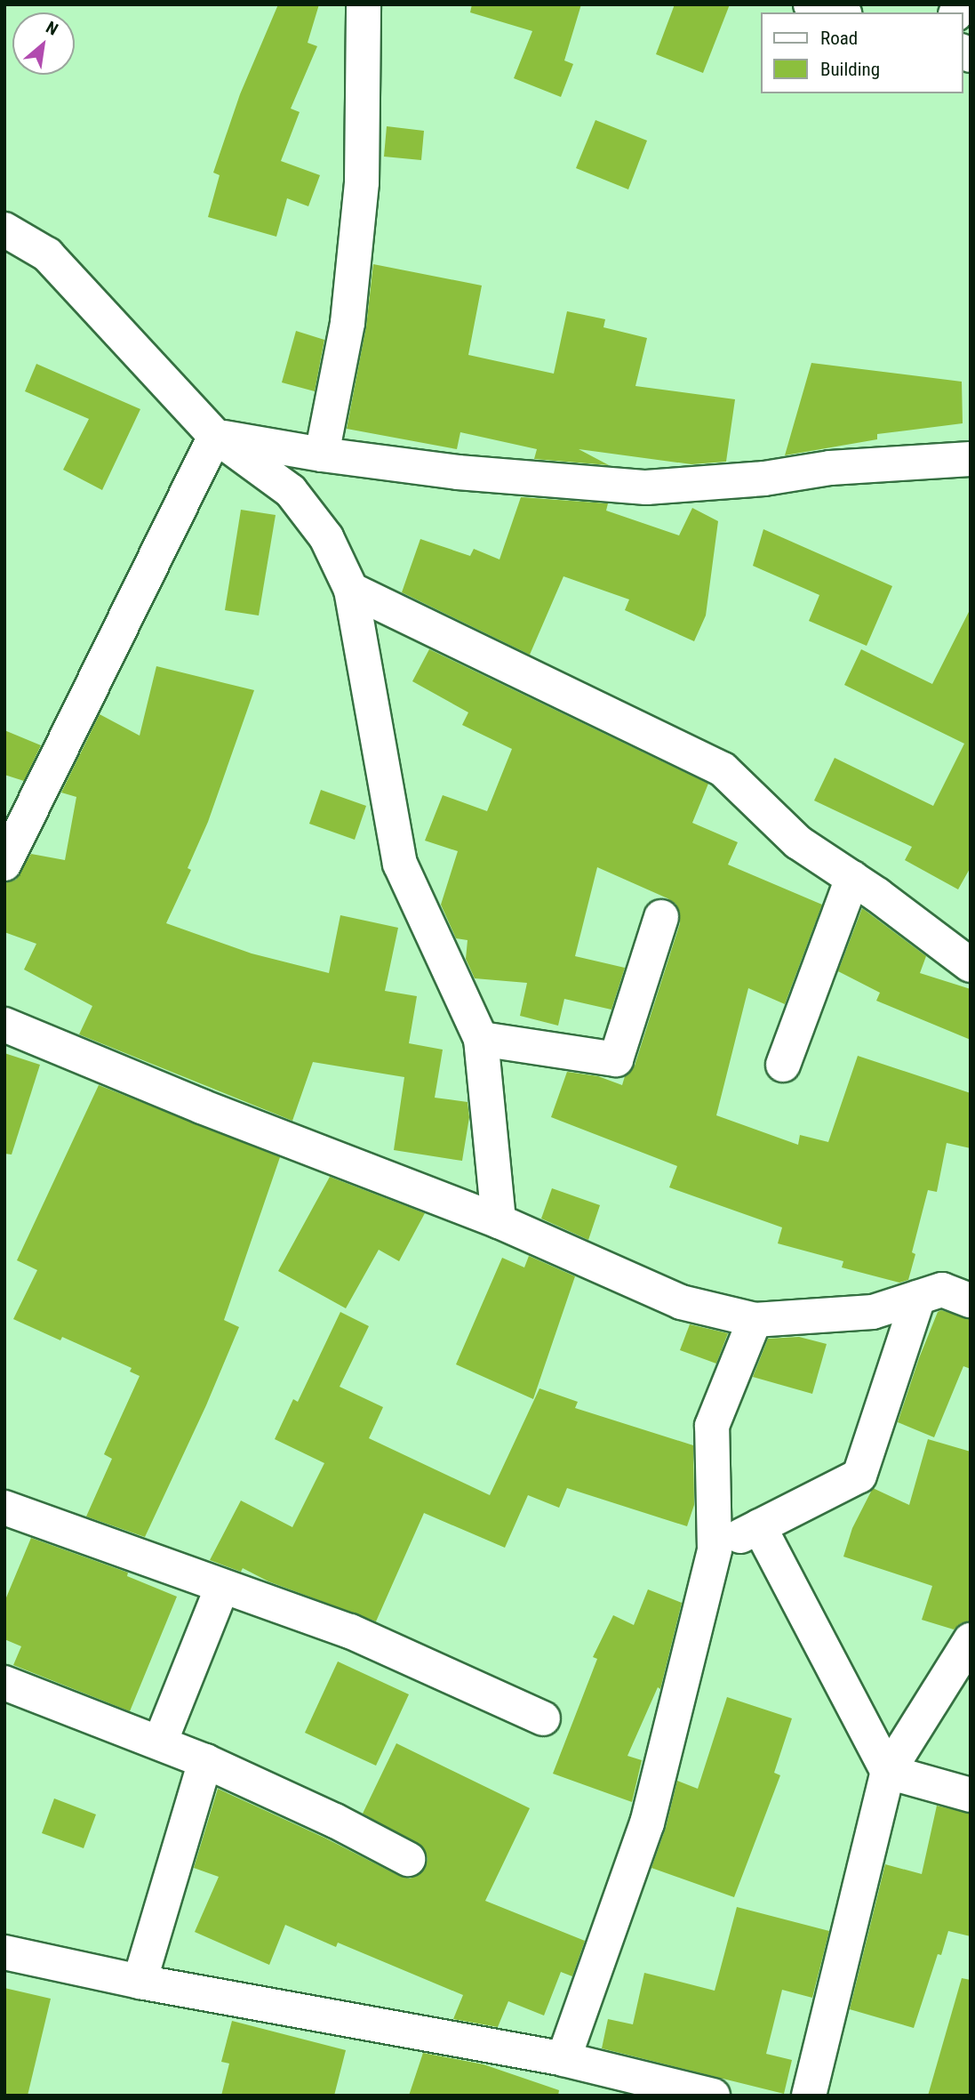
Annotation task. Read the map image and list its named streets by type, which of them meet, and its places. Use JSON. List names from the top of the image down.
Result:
{
  "legend": ["Road", "Building"],
  "north": "top right"
}
